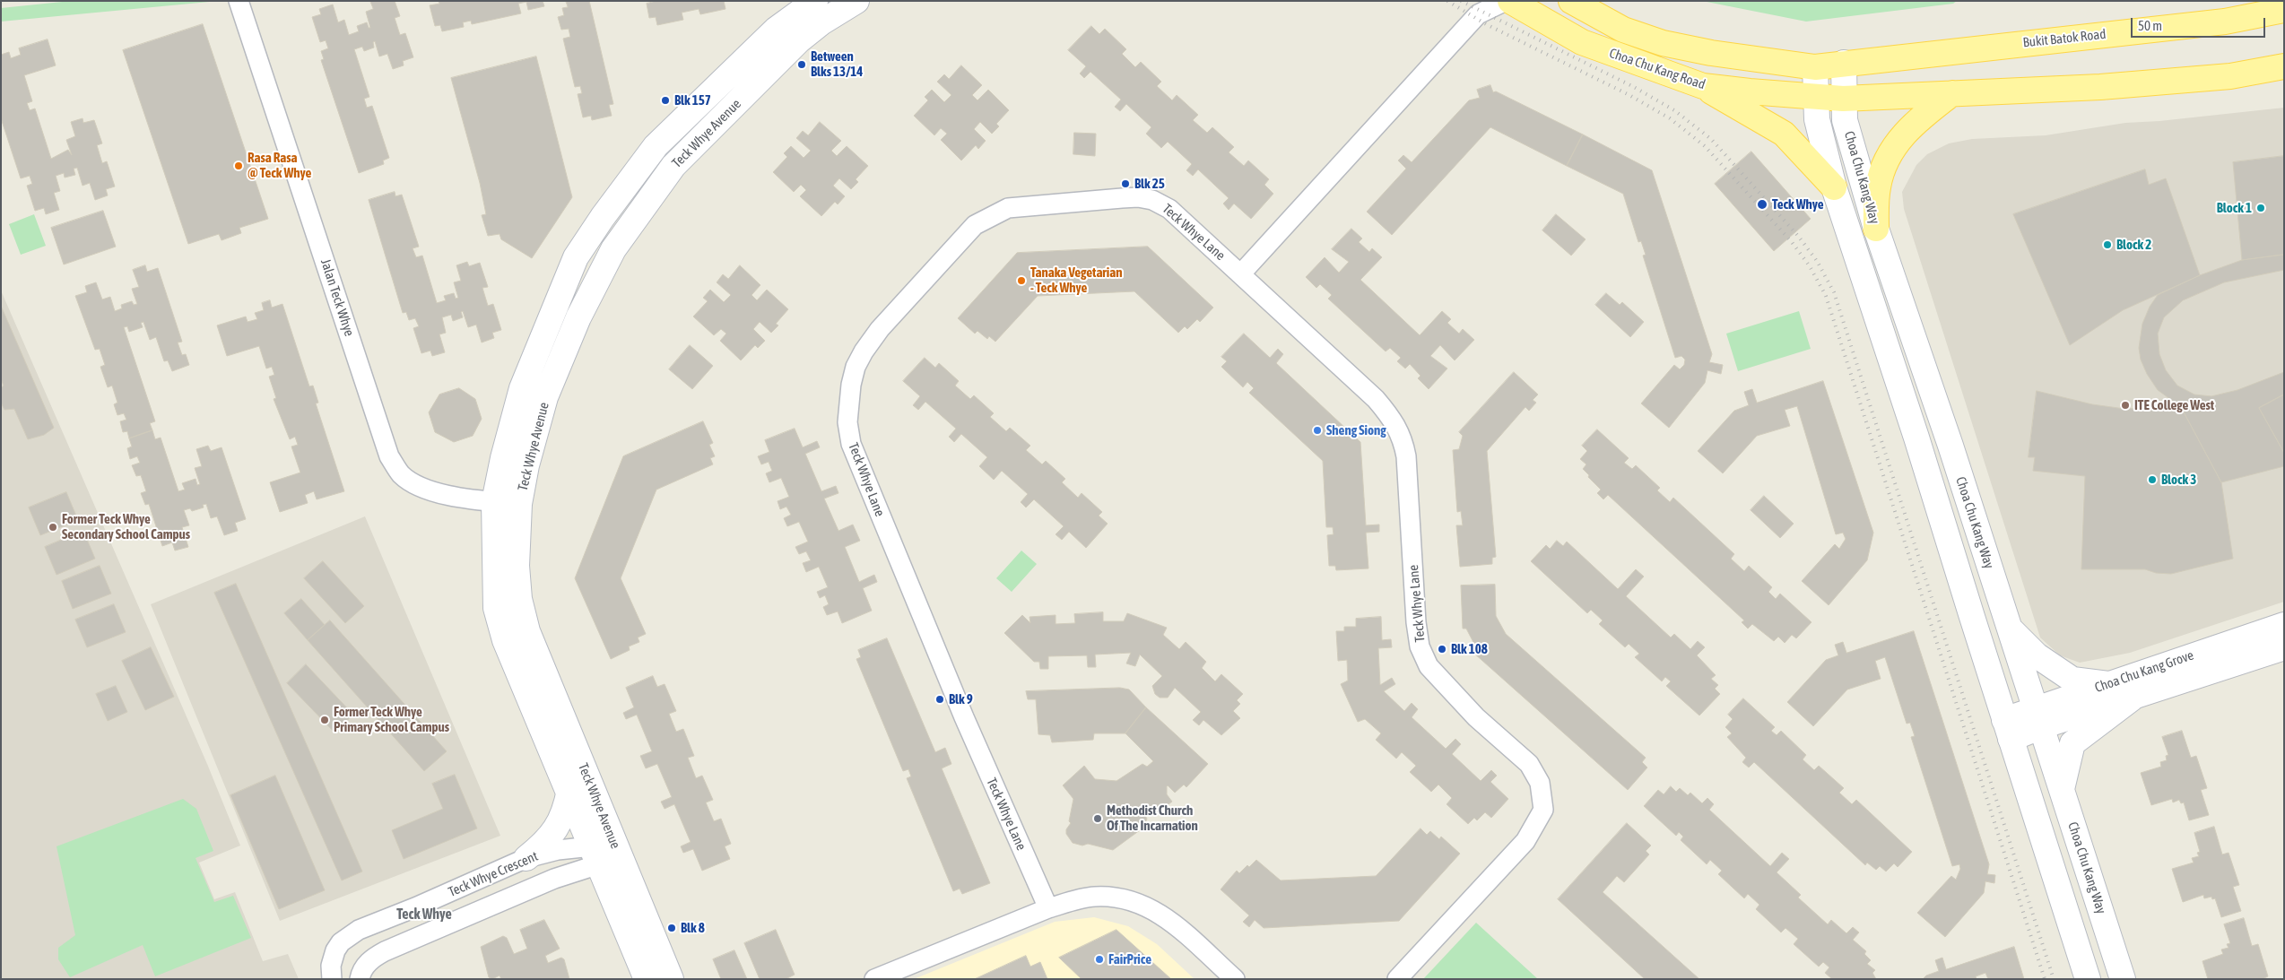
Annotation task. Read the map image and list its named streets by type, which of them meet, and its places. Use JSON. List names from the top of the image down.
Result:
{
  "streets": {
    "main road": [
      "Bukit Batok Road",
      "Choa Chu Kang Road",
      "Teck Whye Avenue",
      "Choa Chu Kang Way",
      "Choa Chu Kang Grove"
    ],
    "street": ["Teck Whye Lane", "Jalan Teck Whye", "Teck Whye Crescent"]
  },
  "crossings": [
    ["Bukit Batok Road", "Choa Chu Kang Road"],
    ["Bukit Batok Road", "Choa Chu Kang Way"],
    ["Choa Chu Kang Road", "Choa Chu Kang Way"],
    ["Teck Whye Avenue", "Jalan Teck Whye"],
    ["Teck Whye Avenue", "Teck Whye Crescent"],
    ["Choa Chu Kang Way", "Choa Chu Kang Grove"]
  ],
  "districts": ["Teck Whye"],
  "places": [
    "Between Blks 13/14",
    "Blk 157",
    "Rasa Rasa @ Teck Whye",
    "Blk 25",
    "Teck Whye",
    "Block 1",
    "Block 2",
    "Tanaka Vegetarian - Teck Whye",
    "ITE College West",
    "Sheng Siong",
    "Block 3",
    "Former Teck Whye Secondary School Campus",
    "Blk 108",
    "Blk 9",
    "Former Teck Whye Primary School Campus",
    "Methodist Church Of The Incarnation",
    "Blk 8",
    "FairPrice"
  ],
  "scale_bar": "50 m"
}
